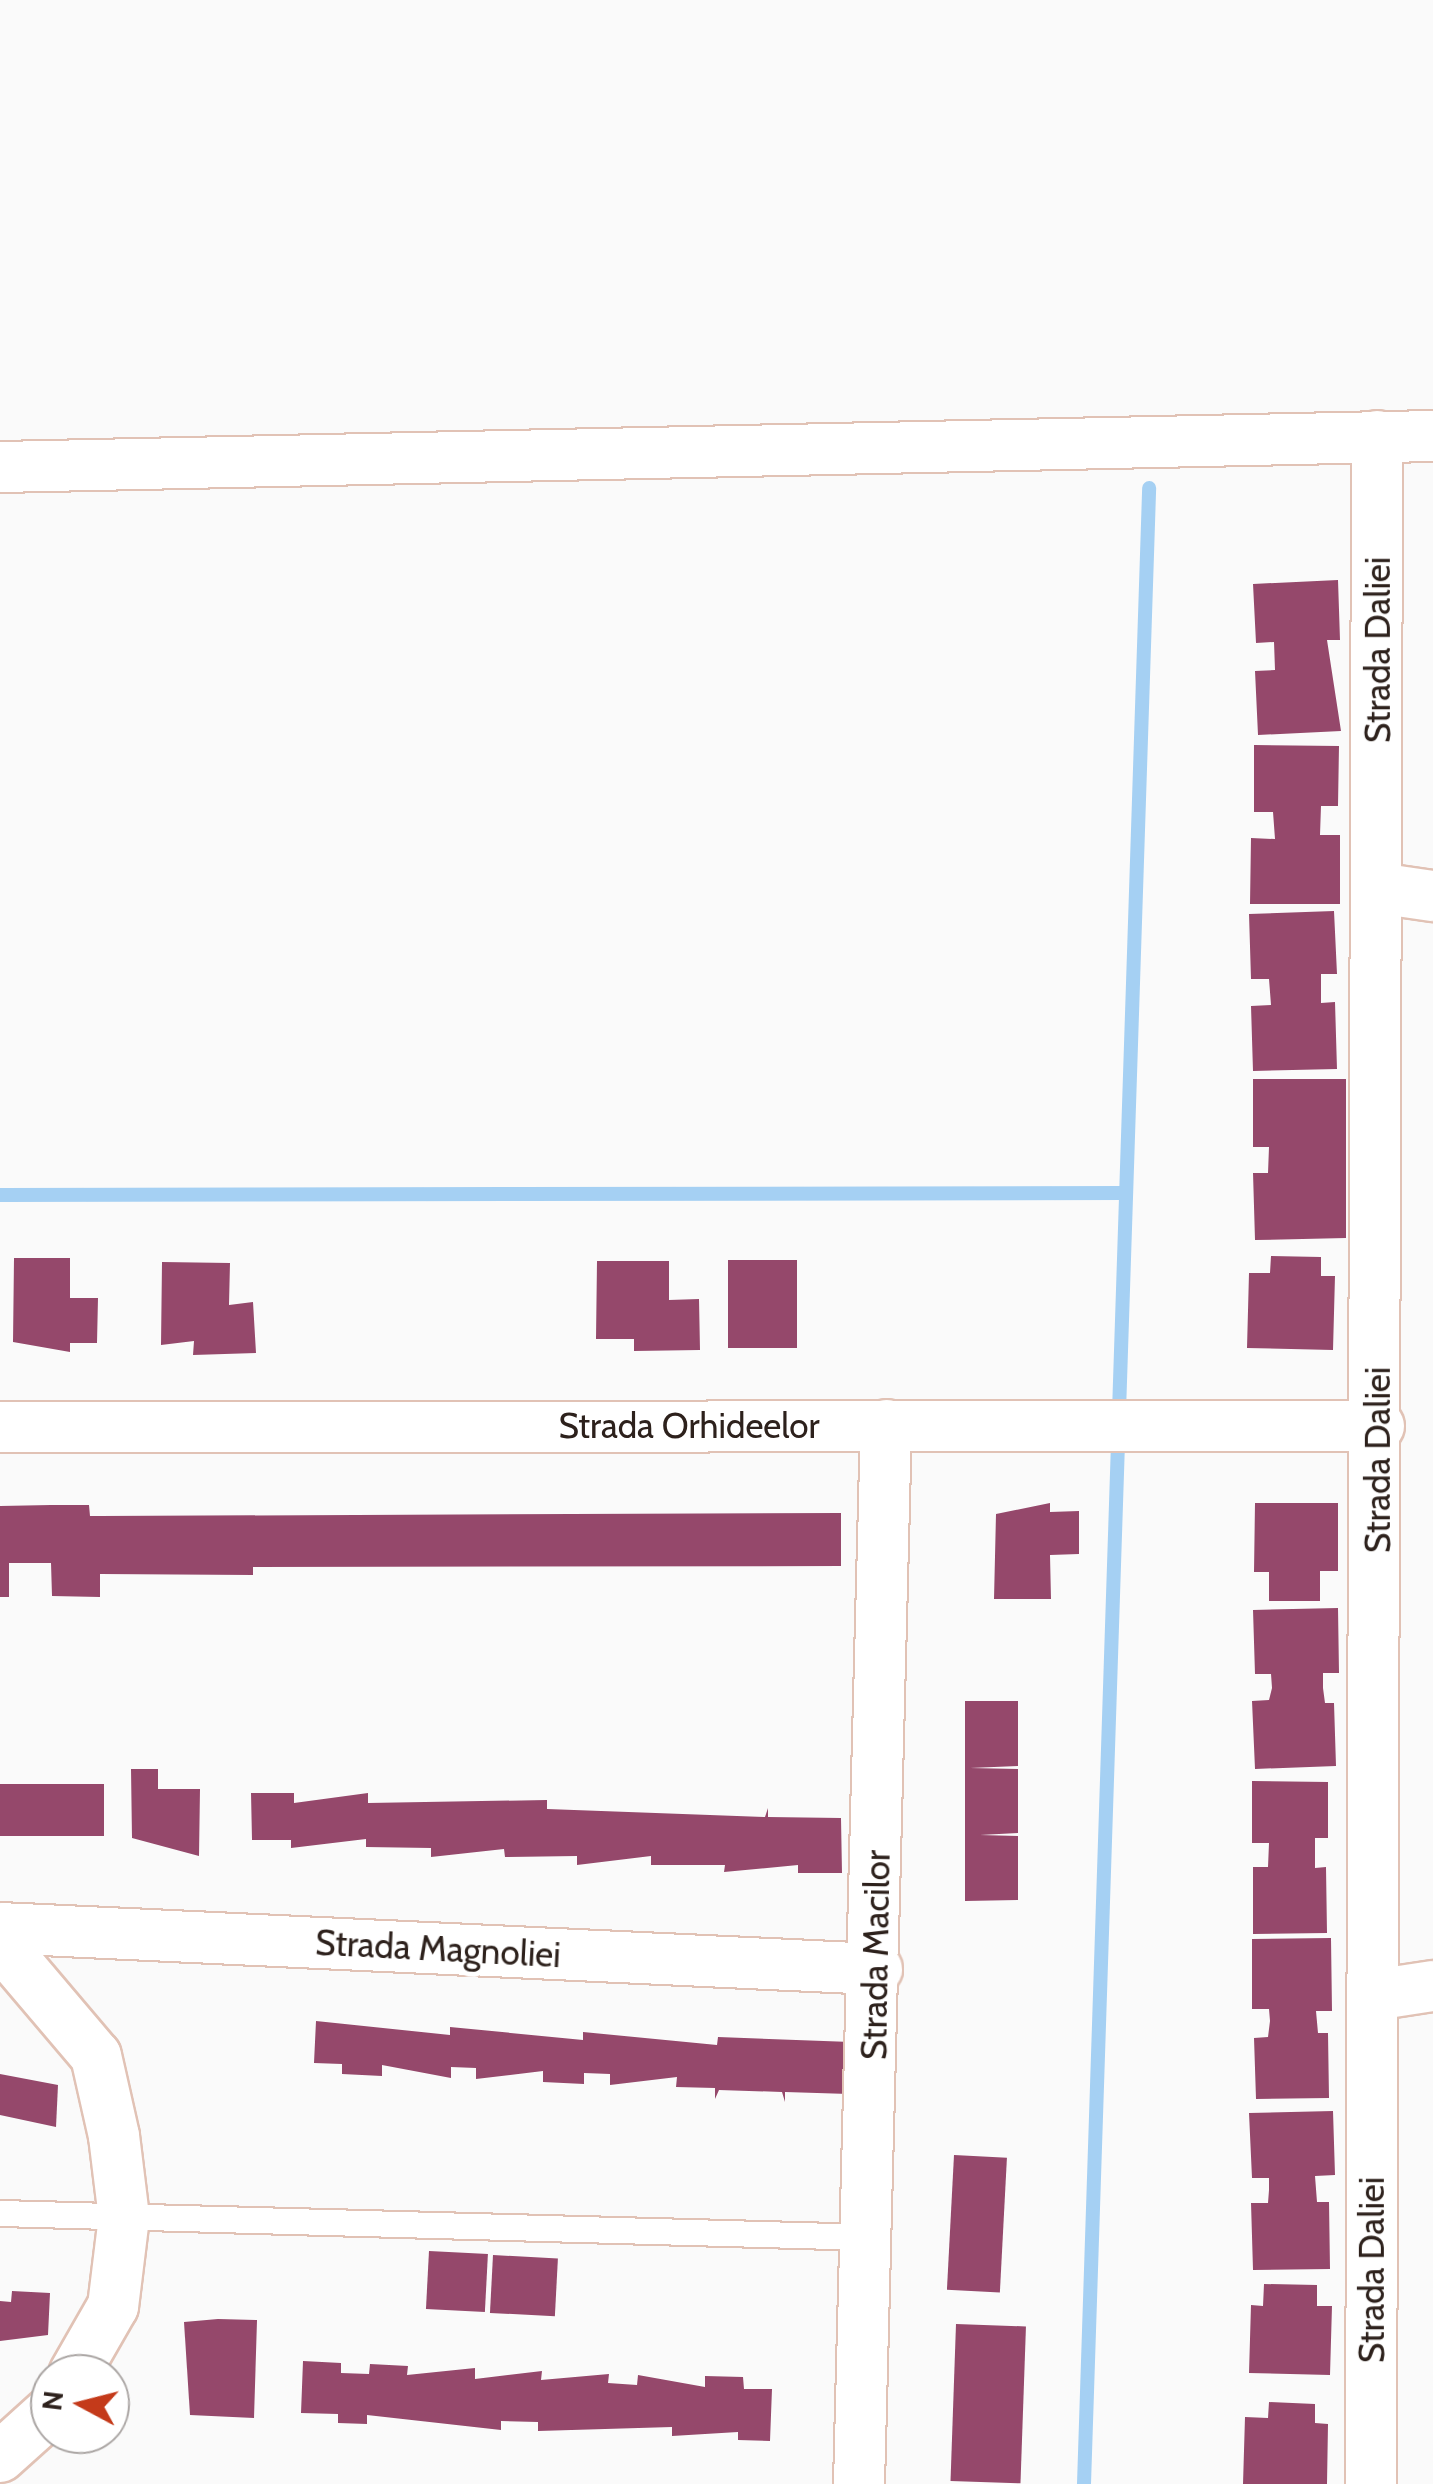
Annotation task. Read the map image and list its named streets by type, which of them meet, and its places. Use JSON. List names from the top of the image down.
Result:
{
  "streets": {
    "street": [
      "Strada Daliei",
      "Strada Orhideelor",
      "Strada Magnoliei",
      "Strada Macilor"
    ]
  },
  "crossings": [
    ["Strada Daliei", "Strada Orhideelor"],
    ["Strada Orhideelor", "Strada Macilor"],
    ["Strada Magnoliei", "Strada Macilor"]
  ],
  "north": "left"
}
